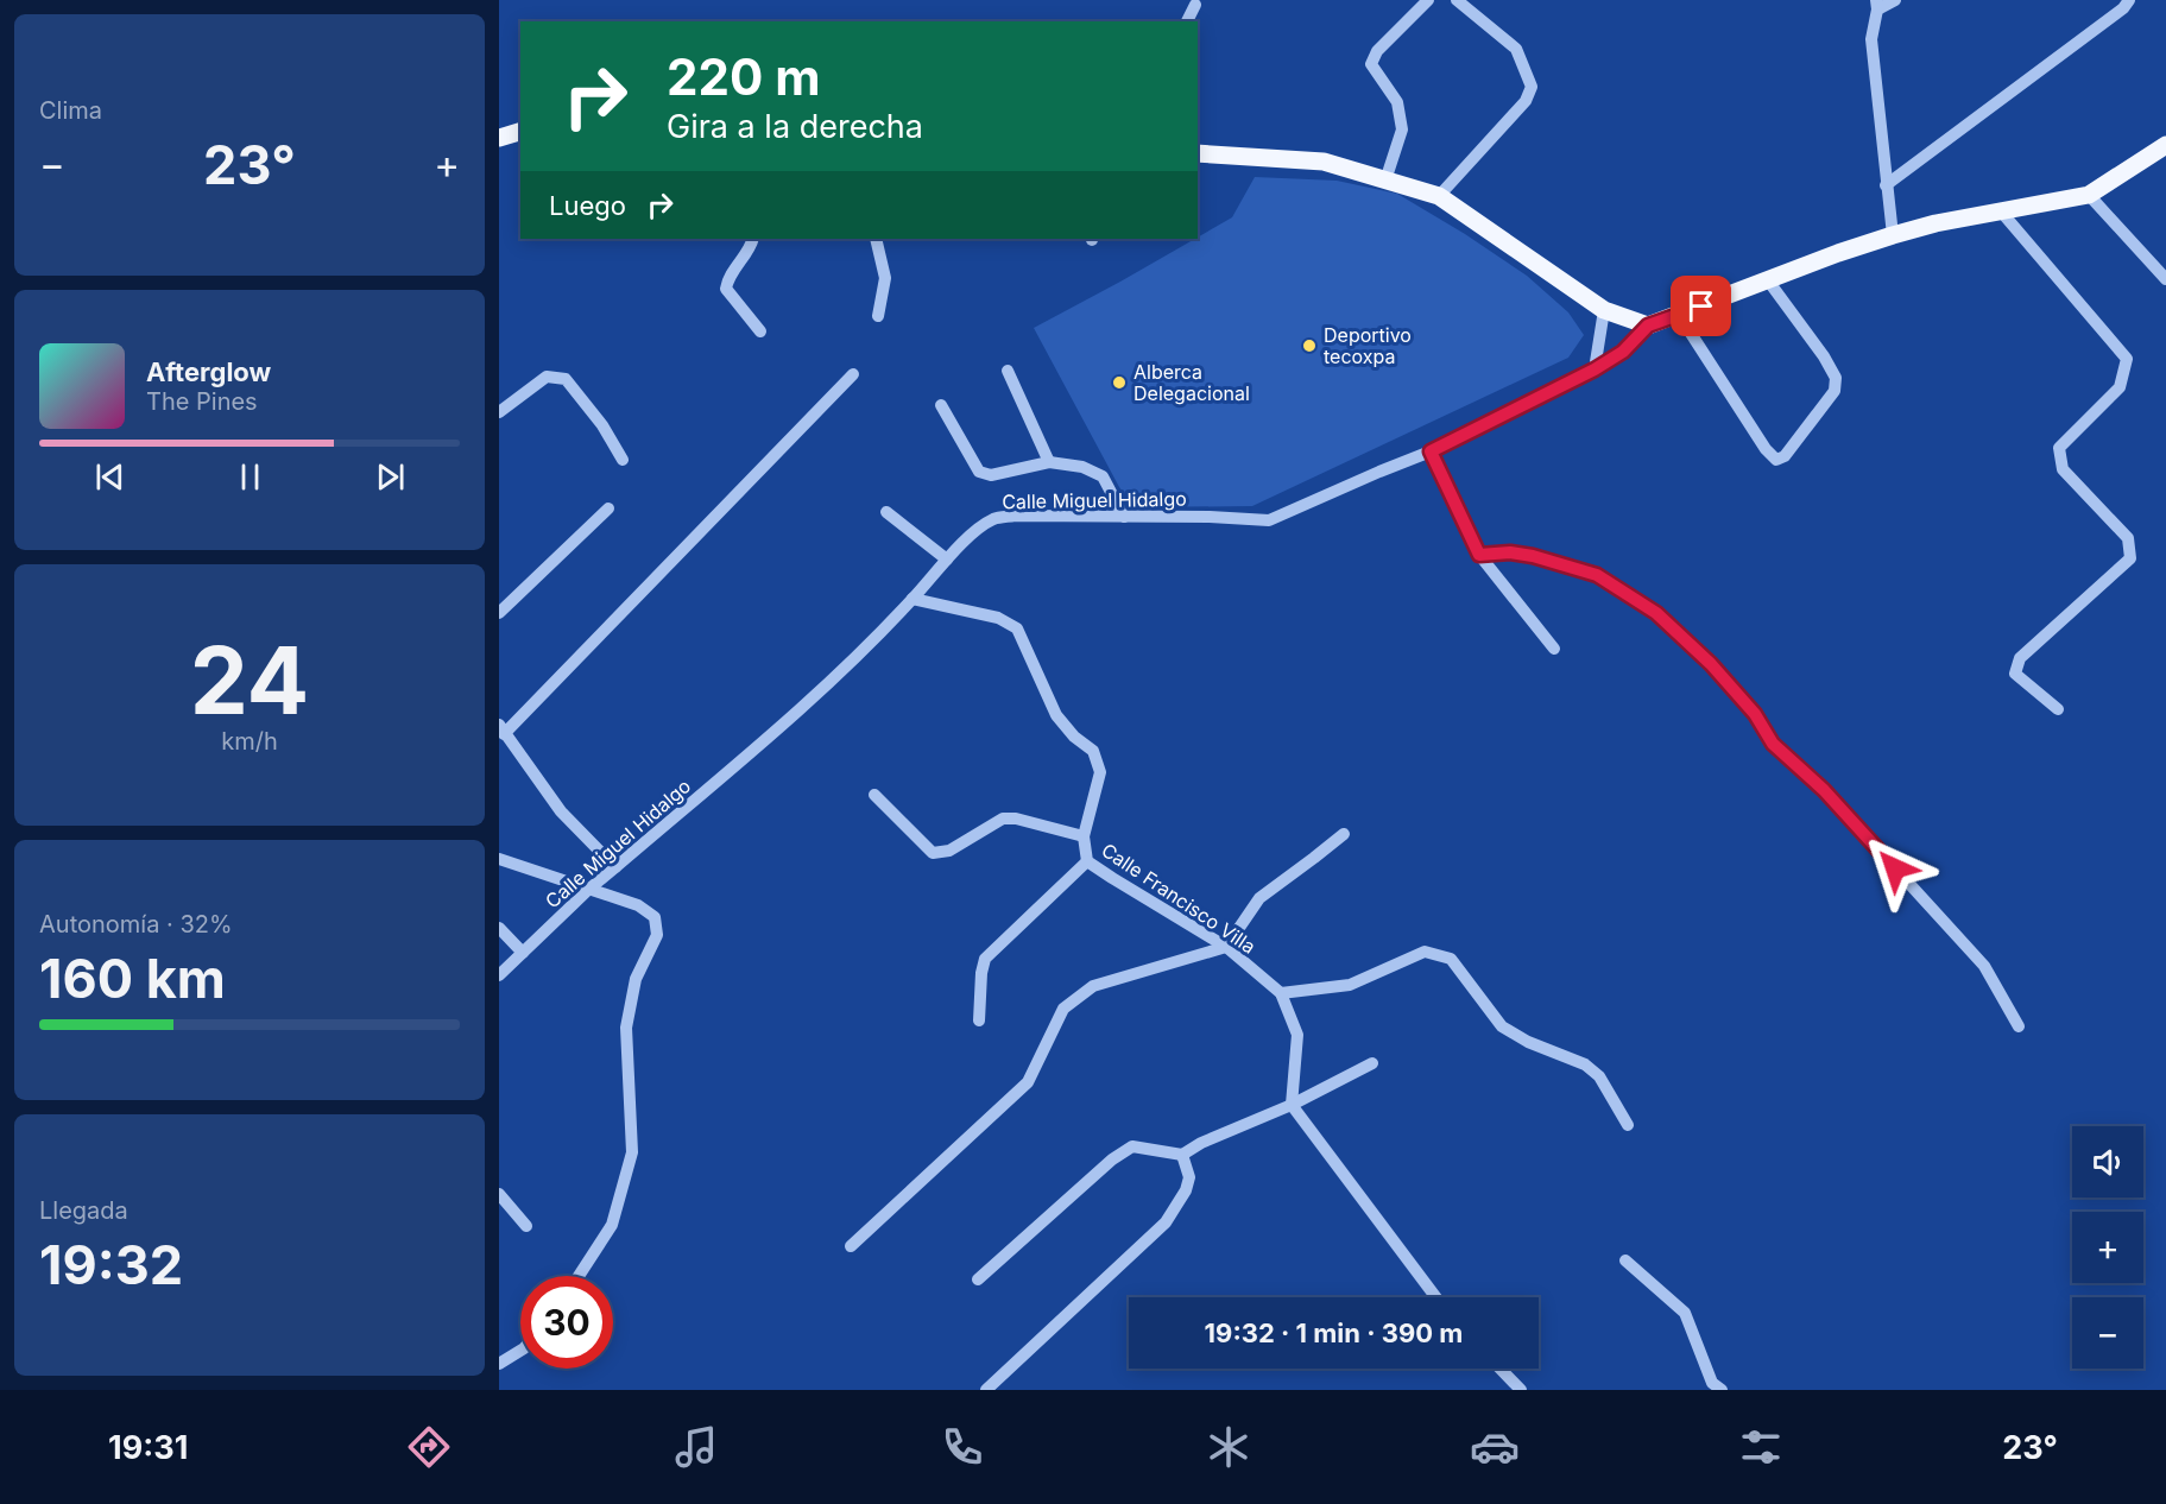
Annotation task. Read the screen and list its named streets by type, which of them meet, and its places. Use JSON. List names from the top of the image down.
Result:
{
  "streets": {
    "street": ["Calle Miguel Hidalgo", "Calle Francisco Villa"]
  },
  "crossings": [
    ["Calle Miguel Hidalgo", "Calle Francisco Villa"]
  ],
  "places": ["Deportivo tecoxpa", "Alberca Delegacional"],
  "page": {
    "tile": [
      "Clima",
      ["24", "km/h"],
      ["Autonomía · 32%", "160 km"],
      ["Llegada", "19:32"]
    ],
    "turn": ["220 m", "Gira a la derecha"],
    "heat": ["−", "23°", "+"],
    "then": "Luego",
    "song": ["Afterglow", "The Pines"],
    "map_buttons": ["+", "−"],
    "limit": "30",
    "trip": "19:32 · 1 min · 390 m",
    "tabs": ["19:31", "23°"]
  }
}
